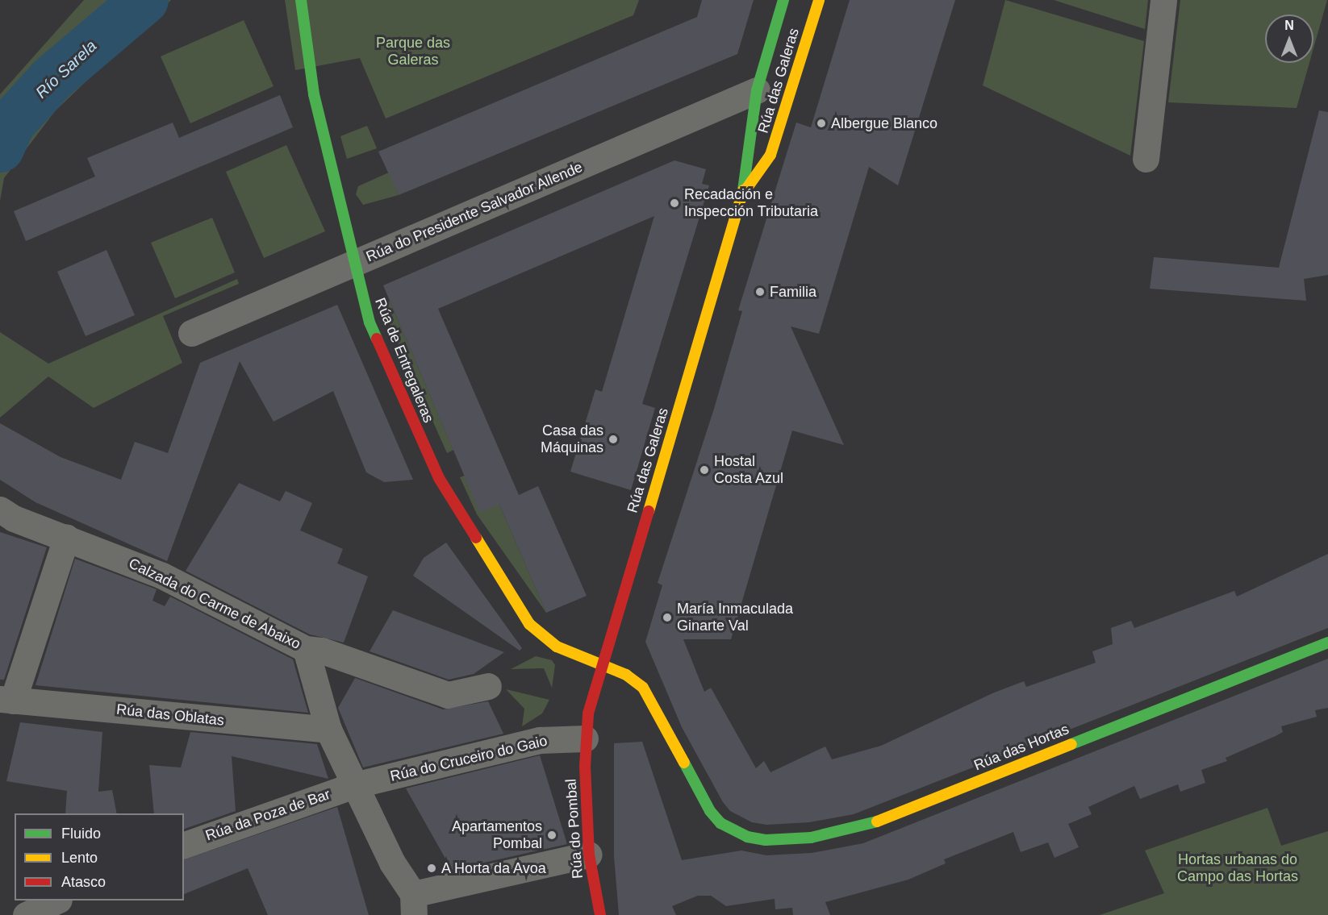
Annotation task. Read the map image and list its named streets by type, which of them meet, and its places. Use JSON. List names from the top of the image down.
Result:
{
  "streets": {
    "street": [
      "Rúa das Galeras",
      "Rúa do Presidente Salvador Allende",
      "Rúa de Entregaleras",
      "Calzada do Carme de Abaixo",
      "Rúa das Oblatas",
      "Rúa das Hortas",
      "Rúa do Cruceiro do Gaio",
      "Rúa da Poza de Bar",
      "Rúa do Pombal"
    ]
  },
  "crossings": [
    ["Rúa das Galeras", "Rúa do Presidente Salvador Allende"],
    ["Rúa das Galeras", "Rúa de Entregaleras"],
    ["Rúa das Galeras", "Rúa do Cruceiro do Gaio"],
    ["Rúa das Galeras", "Rúa do Pombal"],
    ["Rúa do Presidente Salvador Allende", "Rúa de Entregaleras"],
    ["Rúa de Entregaleras", "Rúa das Hortas"],
    ["Calzada do Carme de Abaixo", "Rúa das Oblatas"],
    ["Rúa do Cruceiro do Gaio", "Rúa da Poza de Bar"],
    ["Rúa do Cruceiro do Gaio", "Rúa do Pombal"]
  ],
  "water": ["Río Sarela"],
  "parks": ["Parque das Galeras", "Hortas urbanas do Campo das Hortas"],
  "places": [
    "Albergue Blanco",
    "Recadación e Inspección Tributaria",
    "Familia",
    "Casa das Máquinas",
    "Hostal Costa Azul",
    "María Inmaculada Ginarte Val",
    "Apartamentos Pombal",
    "A Horta da Avoa"
  ],
  "legend": ["Fluido", "Lento", "Atasco"],
  "north": "top"
}
